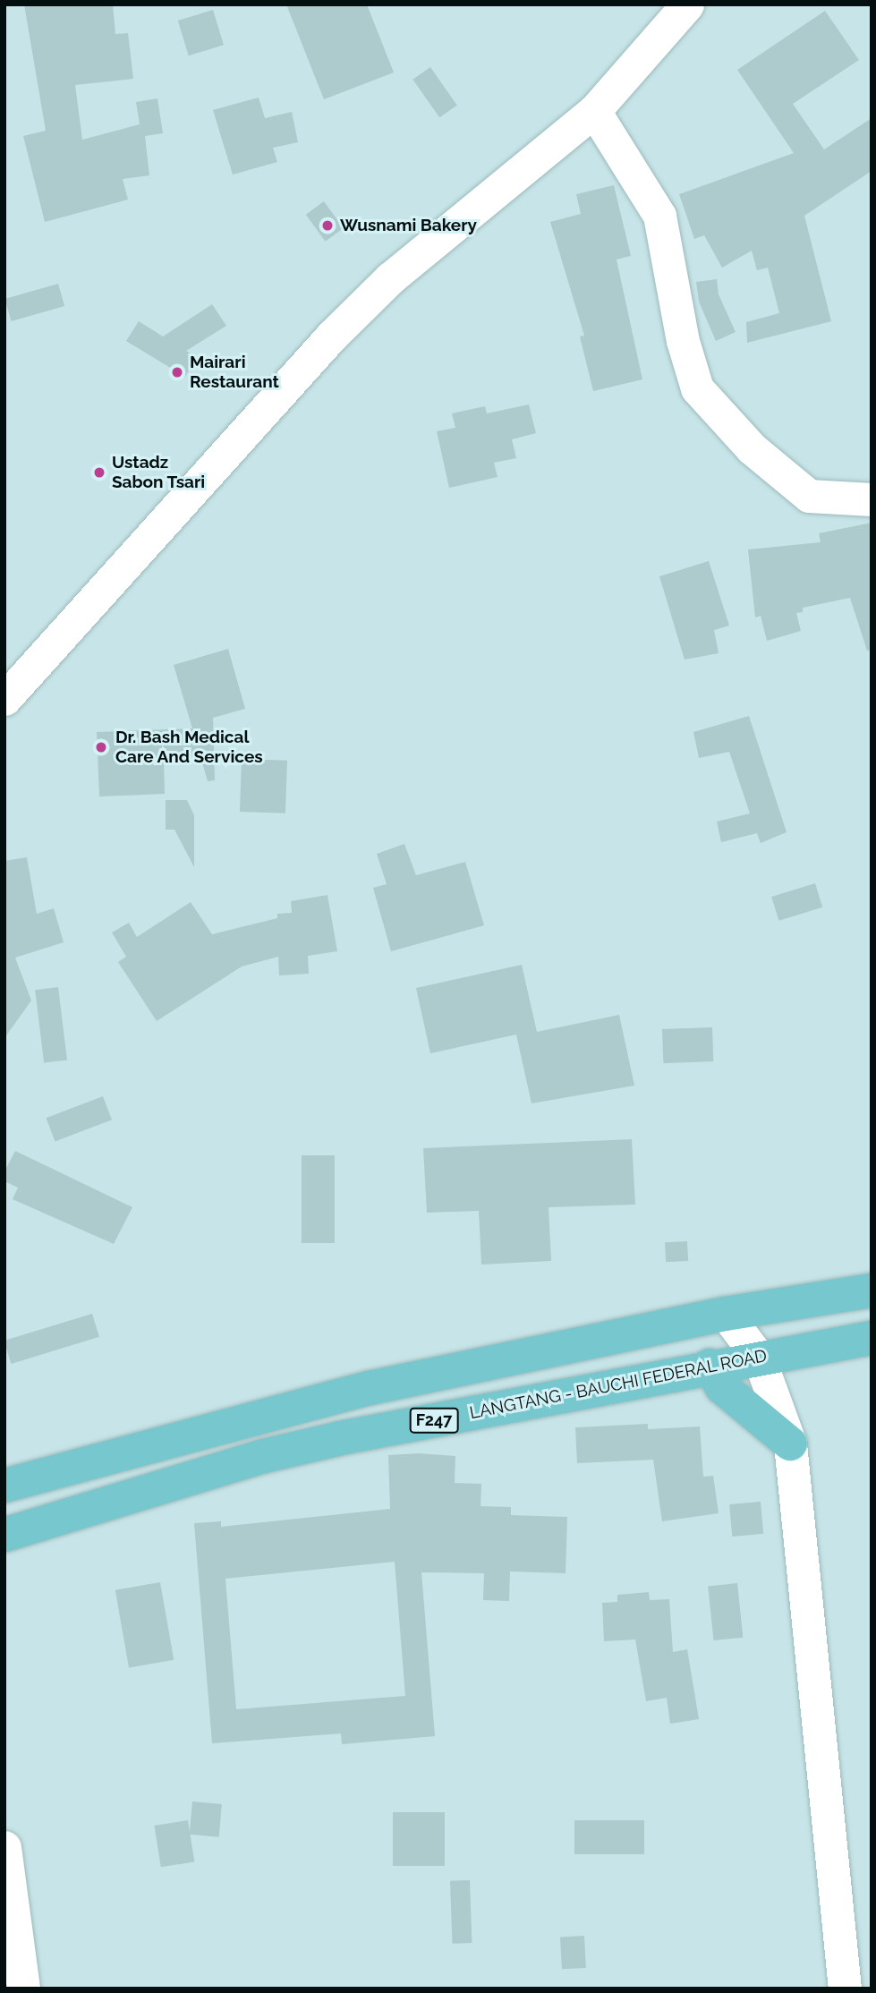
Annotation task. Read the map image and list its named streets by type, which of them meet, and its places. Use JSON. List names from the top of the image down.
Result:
{
  "streets": {
    "main road": ["LANGTANG - BAUCHI FEDERAL ROAD", "F247"]
  },
  "places": [
    "Wusnami Bakery",
    "Mairari Restaurant",
    "Ustadz Sabon Tsari",
    "Dr. Bash Medical Care And Services"
  ]
}
